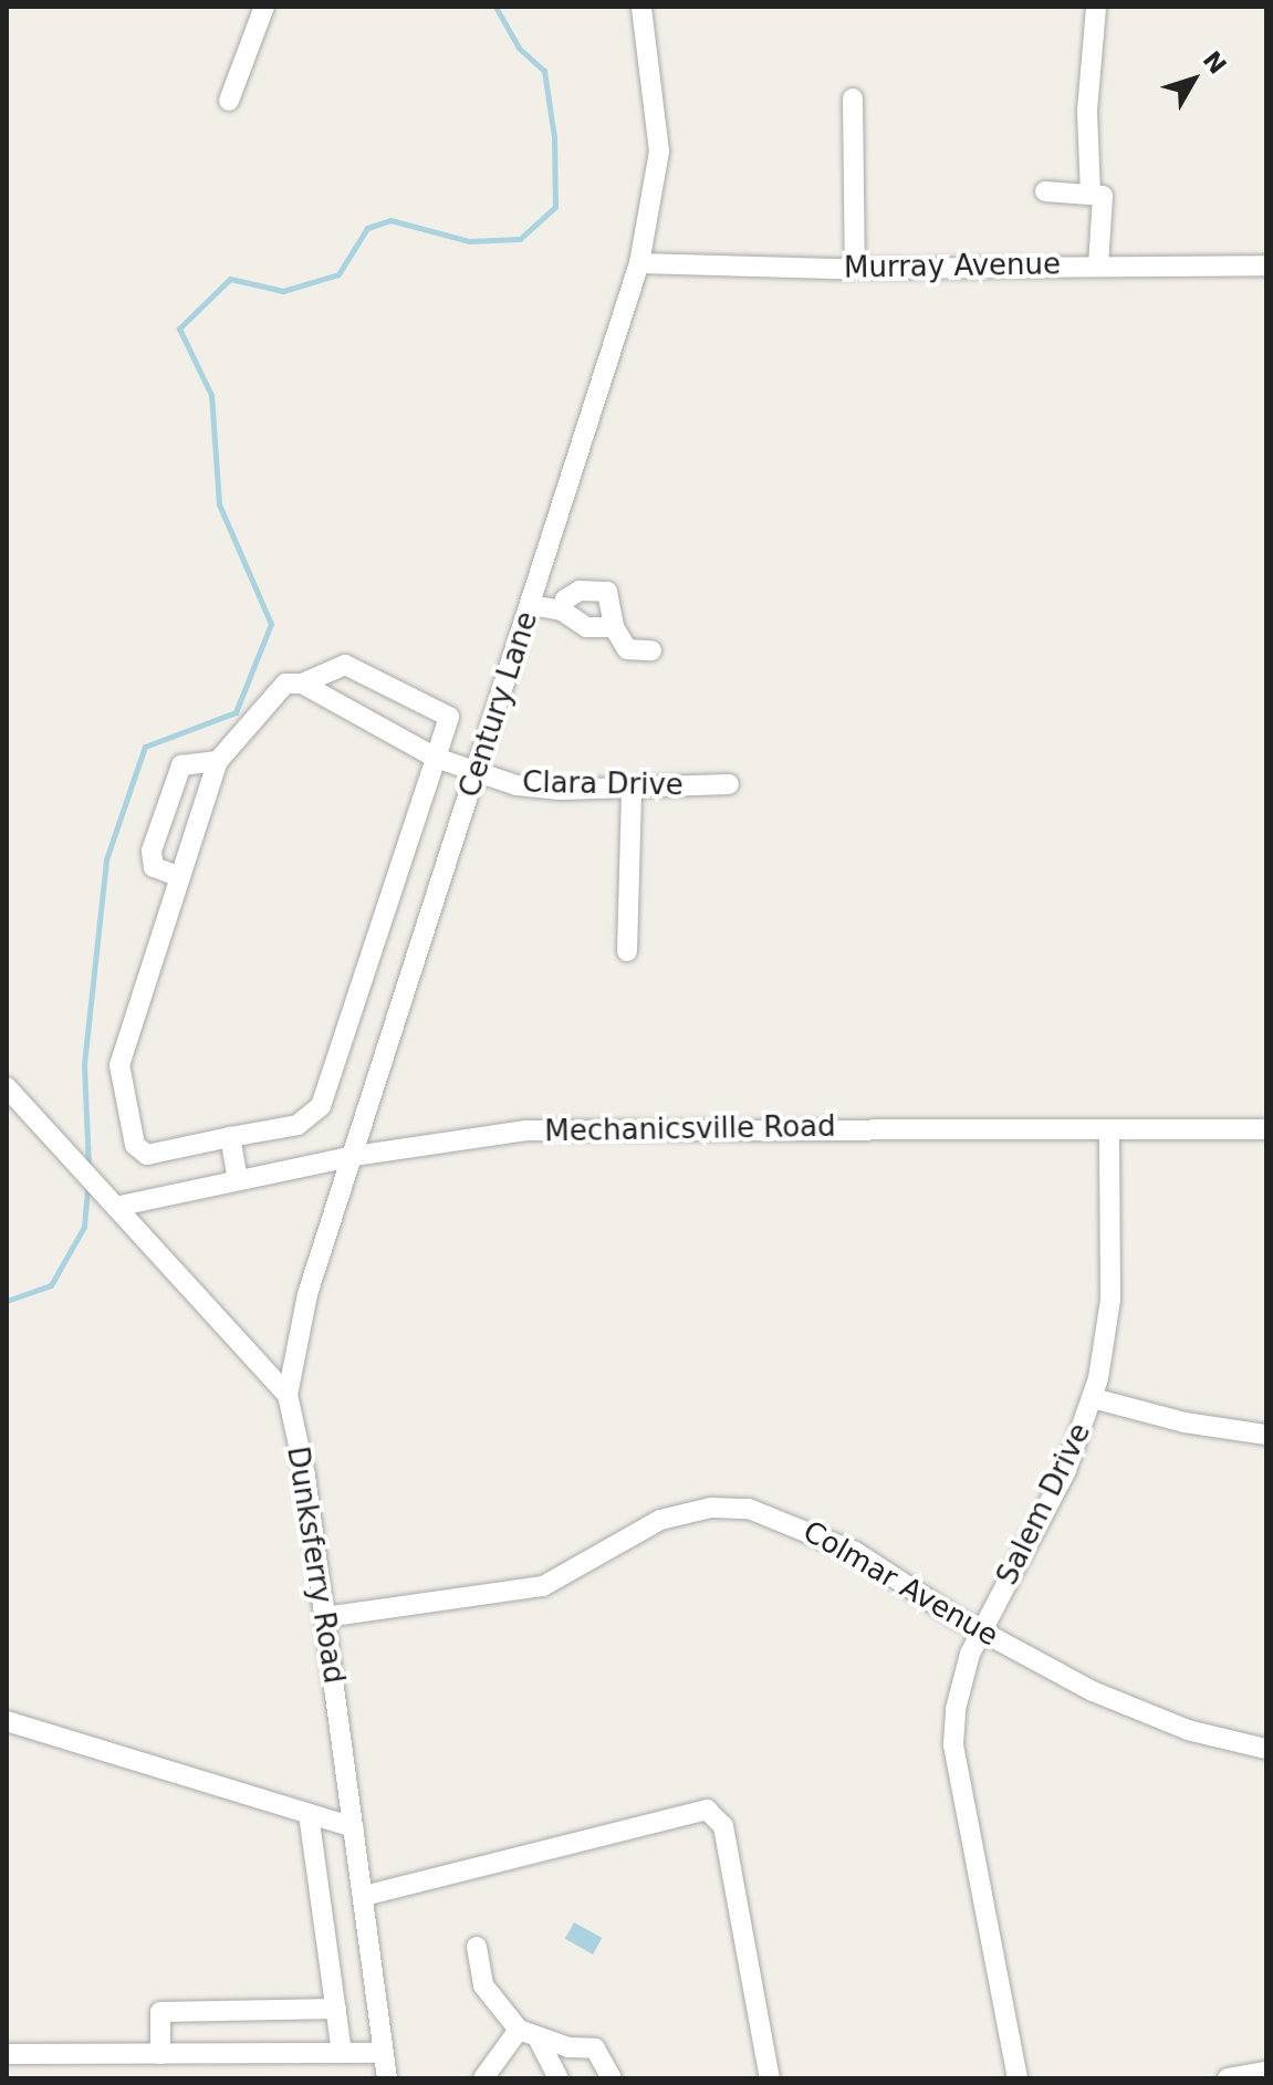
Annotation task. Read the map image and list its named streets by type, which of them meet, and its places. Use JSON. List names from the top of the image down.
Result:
{
  "streets": {
    "street": [
      "Murray Avenue",
      "Century Lane",
      "Clara Drive",
      "Mechanicsville Road",
      "Salem Drive",
      "Dunksferry Road",
      "Colmar Avenue"
    ]
  },
  "crossings": [
    ["Murray Avenue", "Century Lane"],
    ["Century Lane", "Clara Drive"],
    ["Century Lane", "Mechanicsville Road"],
    ["Century Lane", "Dunksferry Road"],
    ["Mechanicsville Road", "Salem Drive"],
    ["Salem Drive", "Colmar Avenue"],
    ["Dunksferry Road", "Colmar Avenue"]
  ],
  "north": "top right"
}
